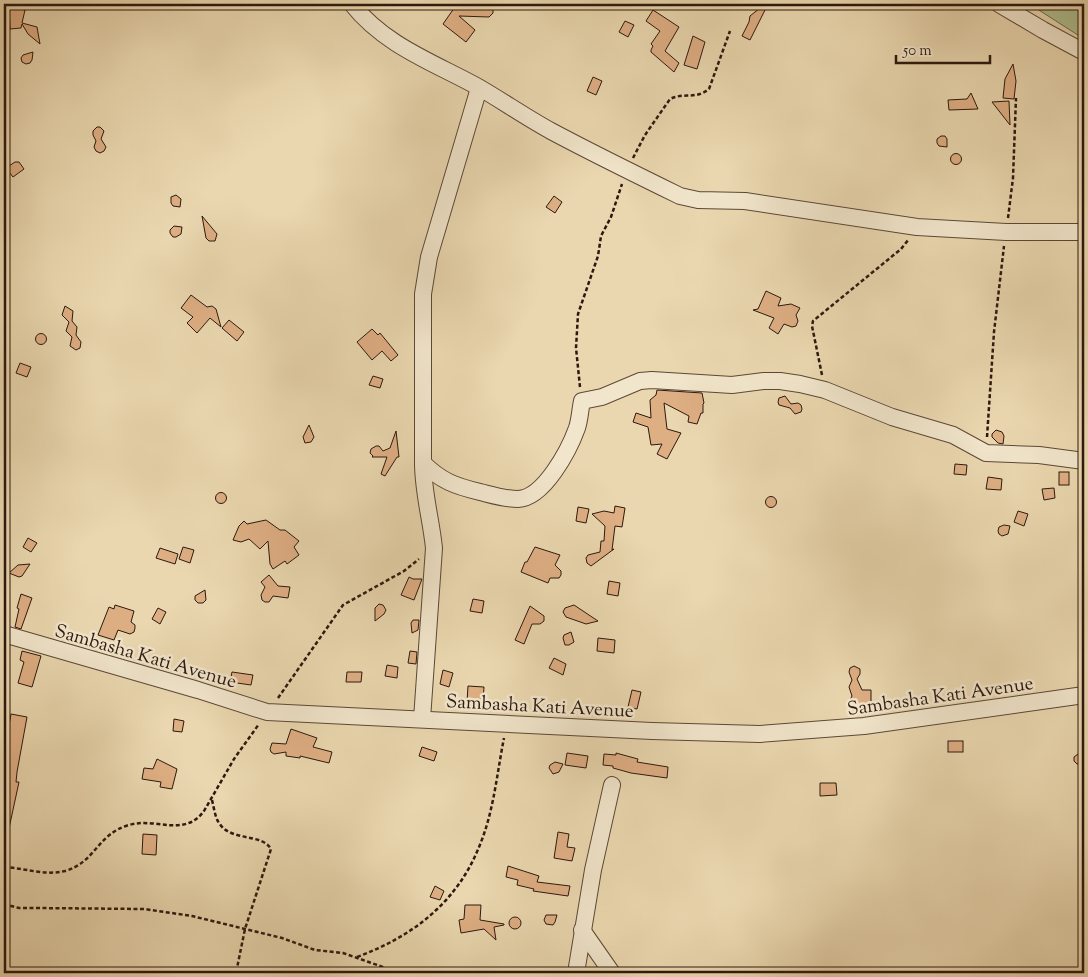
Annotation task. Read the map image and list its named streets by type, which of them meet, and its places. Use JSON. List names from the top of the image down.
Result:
{
  "streets": {
    "street": ["Sambasha Kati Avenue"]
  },
  "scale_bar": "50 m"
}
